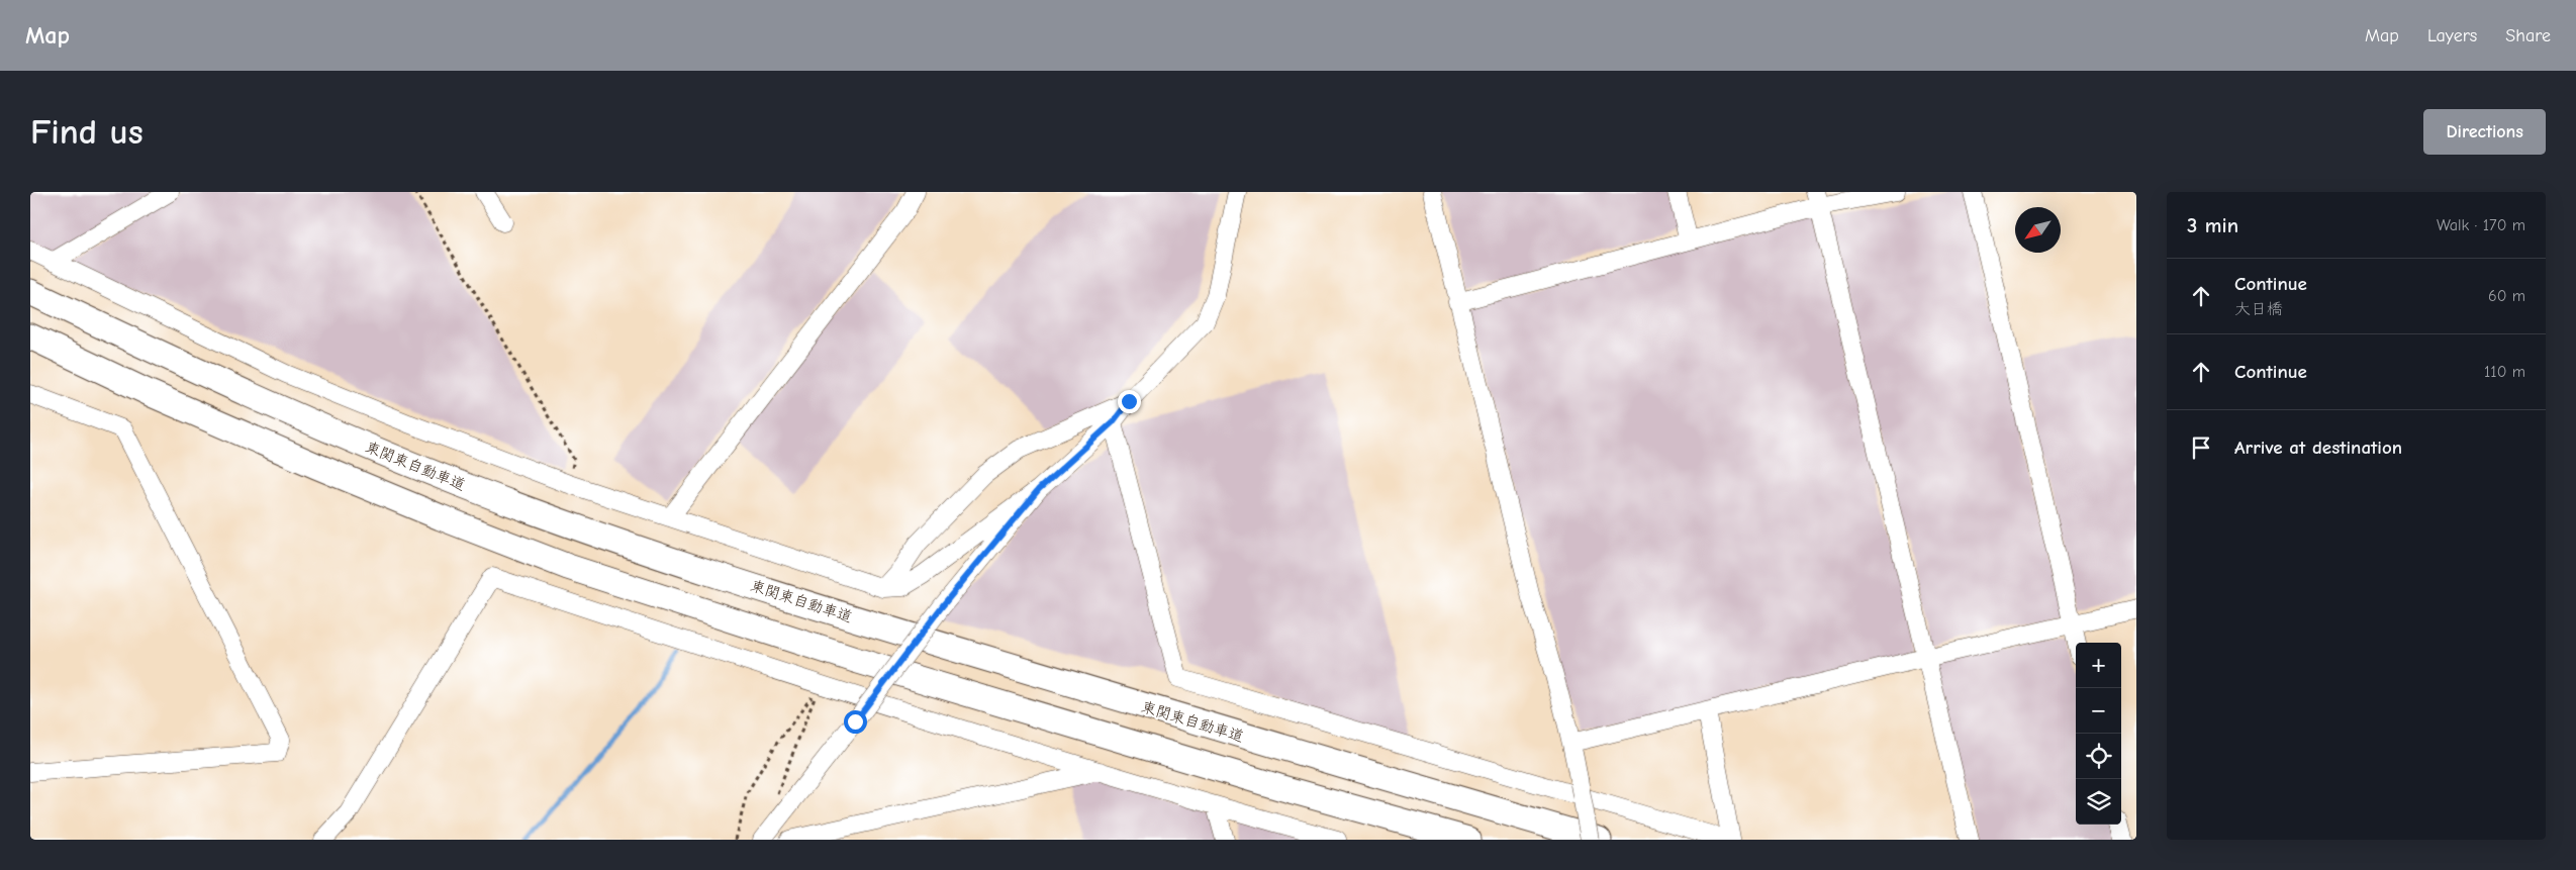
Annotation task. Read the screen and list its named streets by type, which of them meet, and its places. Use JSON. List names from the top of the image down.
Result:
{
  "streets": {
    "highway": ["東関東自動車道"]
  },
  "north": "bottom left",
  "page": {
    "header": "Map",
    "nav": ["Map", "Layers", "Share"],
    "buttons": "Directions",
    "title": "Find us",
    "heading": ["3 min", "Walk · 170 m"],
    "list": [
      ["Continue", "大日橋", "60 m"],
      ["Continue", "110 m"],
      "Arrive at destination"
    ],
    "map_buttons": ["+", "−"]
  }
}
